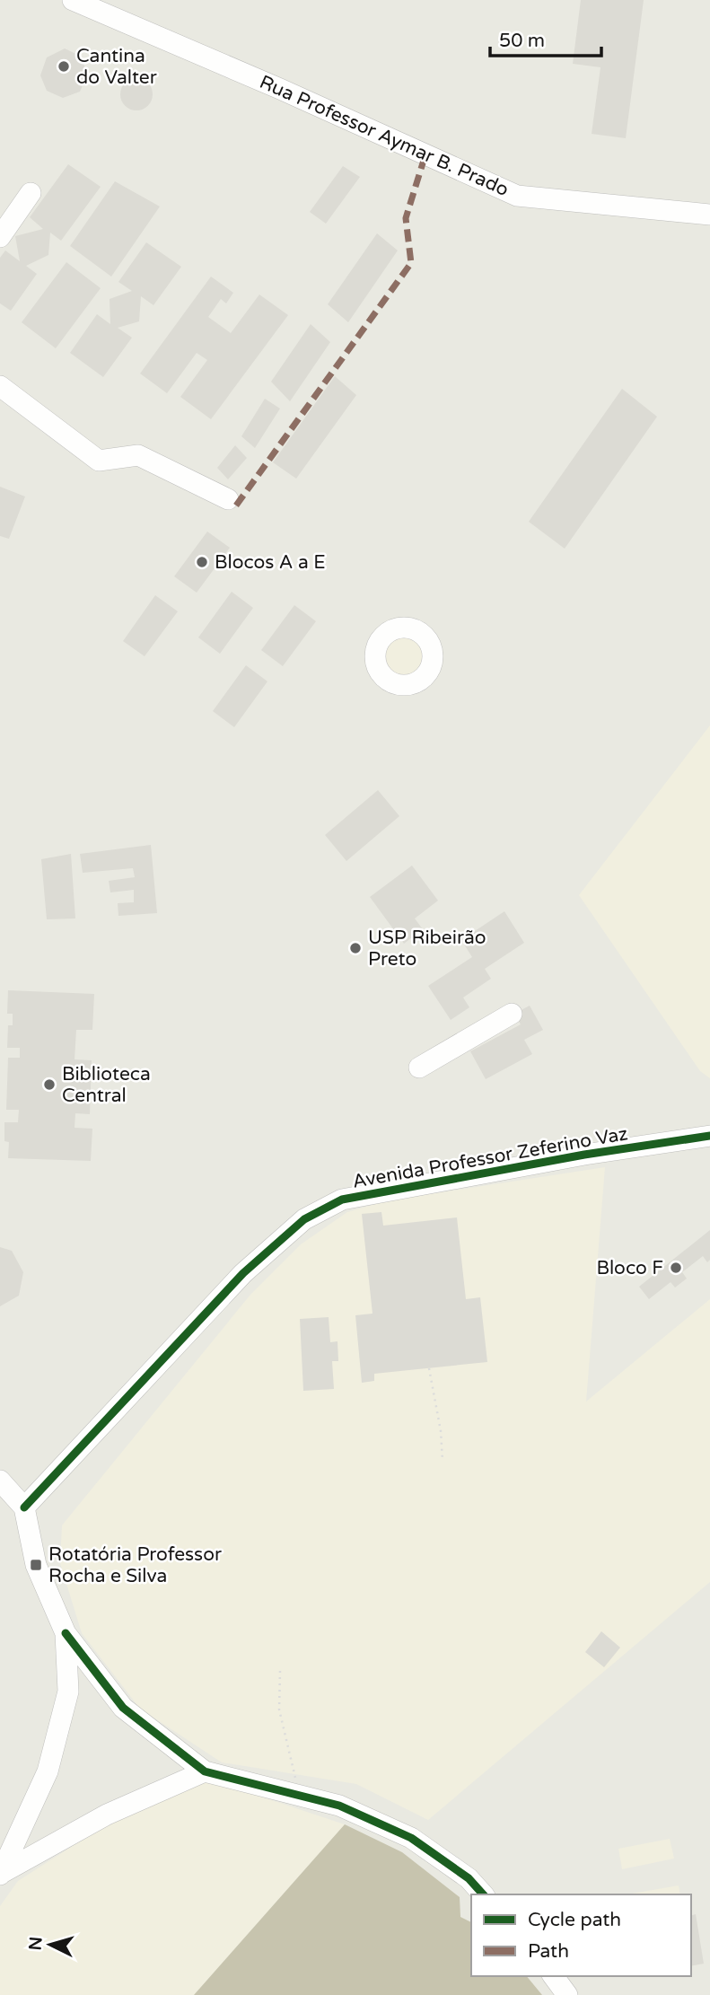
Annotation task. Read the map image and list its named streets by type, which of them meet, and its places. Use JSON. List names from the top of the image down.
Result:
{
  "streets": {
    "street": ["Rua Professor Aymar B. Prado", "Avenida Professor Zeferino Vaz"]
  },
  "places": {
    "other": [
      "Cantina do Valter",
      "Blocos A a E",
      "USP Ribeirão Preto",
      "Biblioteca Central",
      "Bloco F"
    ],
    "transit": ["Rotatória Professor Rocha e Silva"]
  },
  "legend": ["Cycle path", "Path"],
  "scale_bar": "50 m",
  "north": "left"
}
